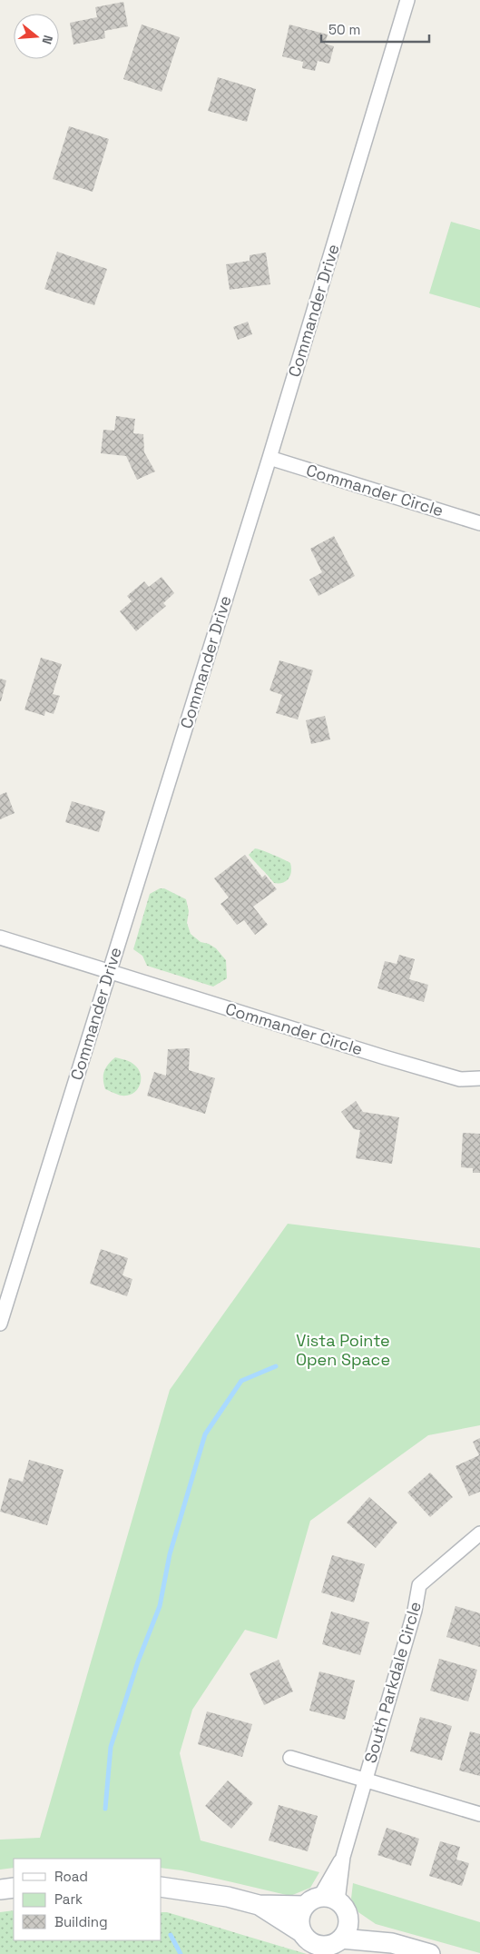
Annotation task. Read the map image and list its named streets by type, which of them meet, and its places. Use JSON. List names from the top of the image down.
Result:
{
  "streets": {
    "street": ["Commander Drive", "Commander Circle", "South Parkdale Circle"]
  },
  "crossings": [
    ["Commander Drive", "Commander Circle"]
  ],
  "parks": ["Vista Pointe Open Space"],
  "legend": ["Road", "Park", "Building"],
  "scale_bar": "50 m",
  "north": "right"
}
